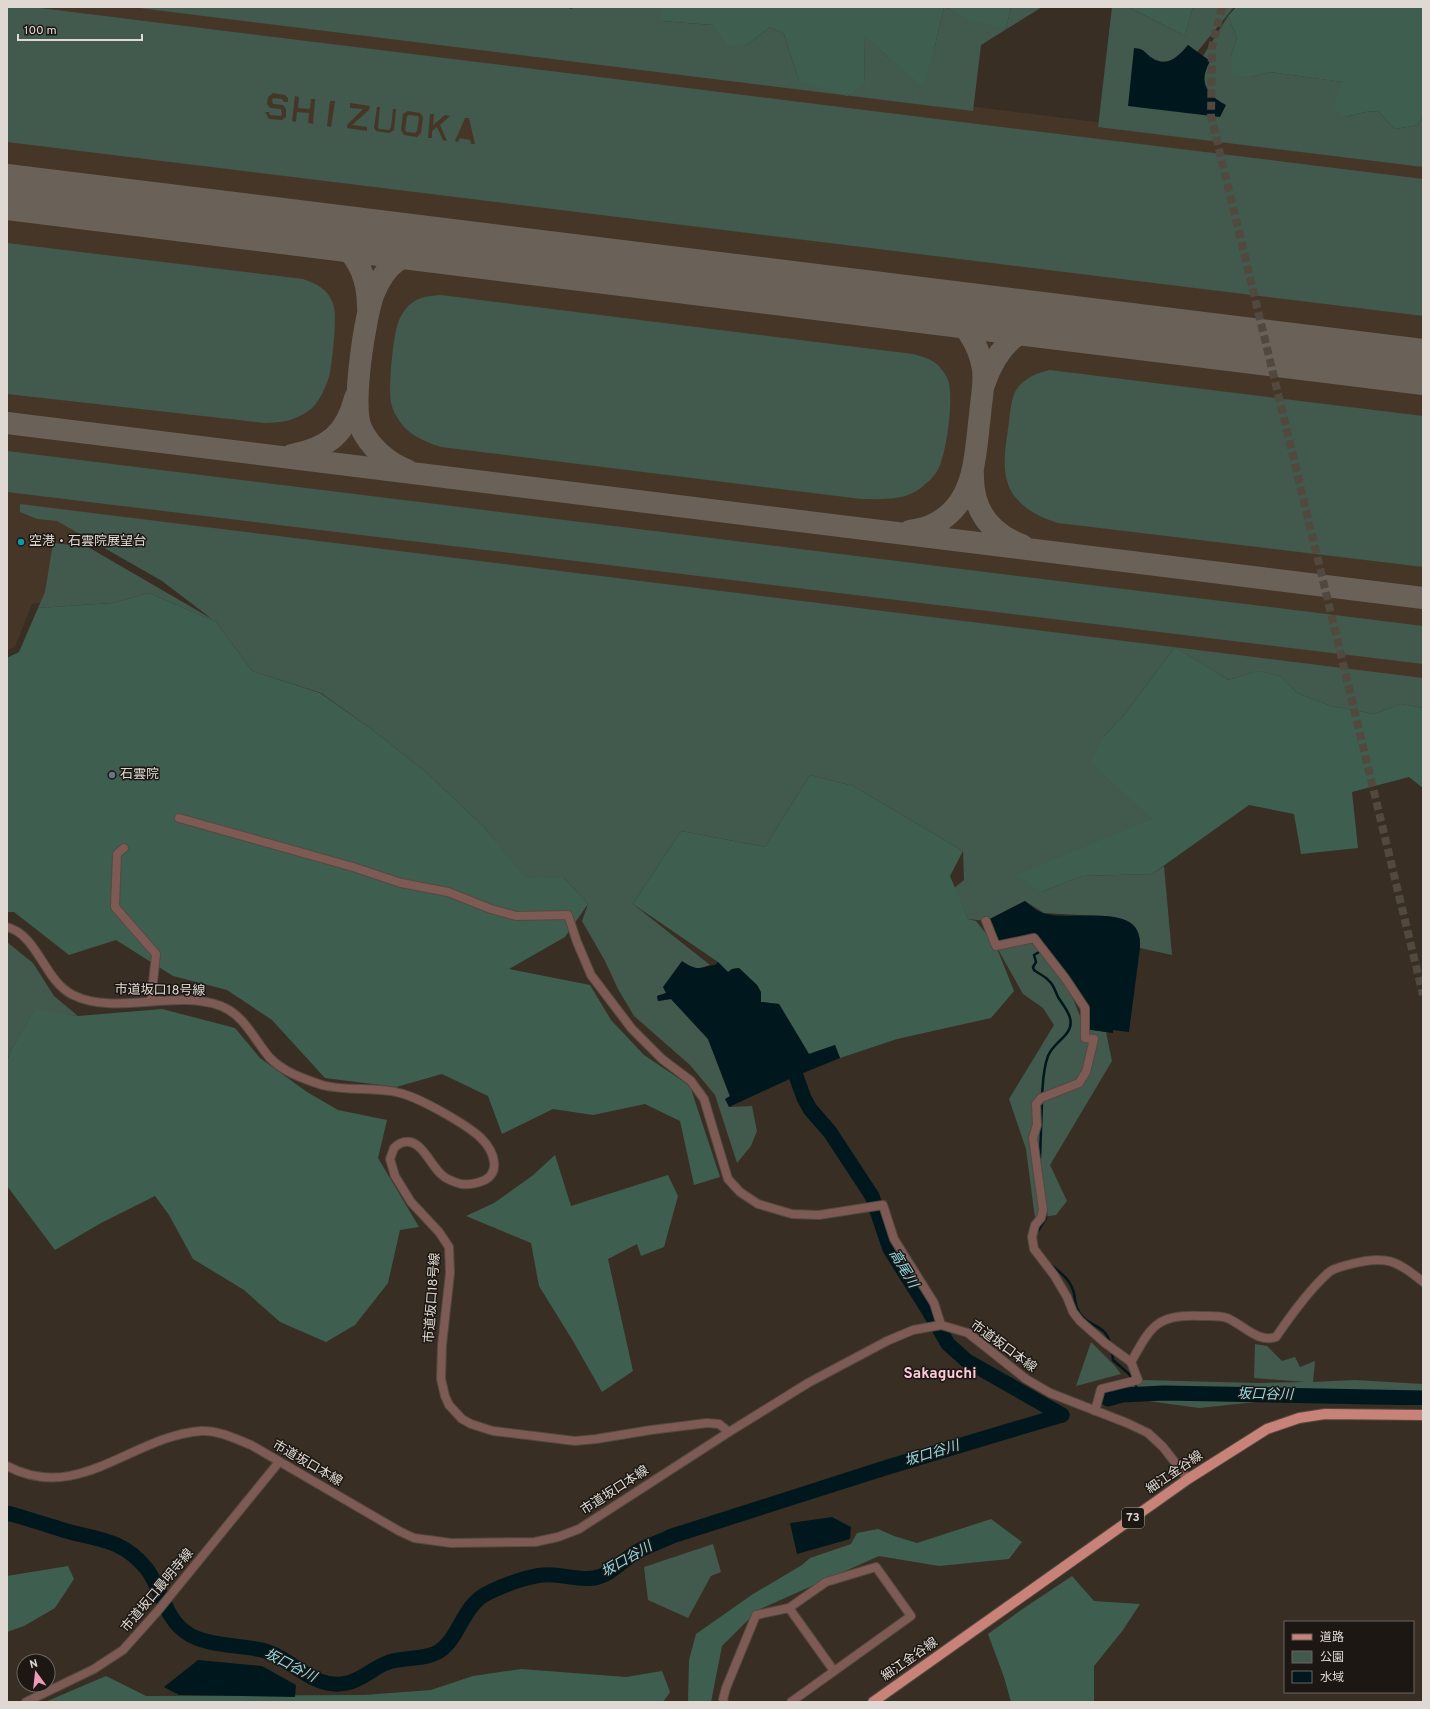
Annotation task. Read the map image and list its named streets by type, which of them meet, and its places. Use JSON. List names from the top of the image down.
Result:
{
  "streets": {
    "main road": ["細江金谷線", "73"],
    "street": ["市道坂口18号線", "市道坂口本線", "市道坂口最明寺線"]
  },
  "crossings": [
    ["市道坂口18号線", "市道坂口本線"],
    ["市道坂口本線", "細江金谷線"],
    ["市道坂口本線", "市道坂口最明寺線"]
  ],
  "districts": ["Sakaguchi"],
  "water": ["高尾川", "坂口谷川"],
  "places": ["空港・石雲院展望台", "石雲院"],
  "legend": ["道路", "公園", "水域"],
  "scale_bar": "100 m",
  "north": "top"
}
